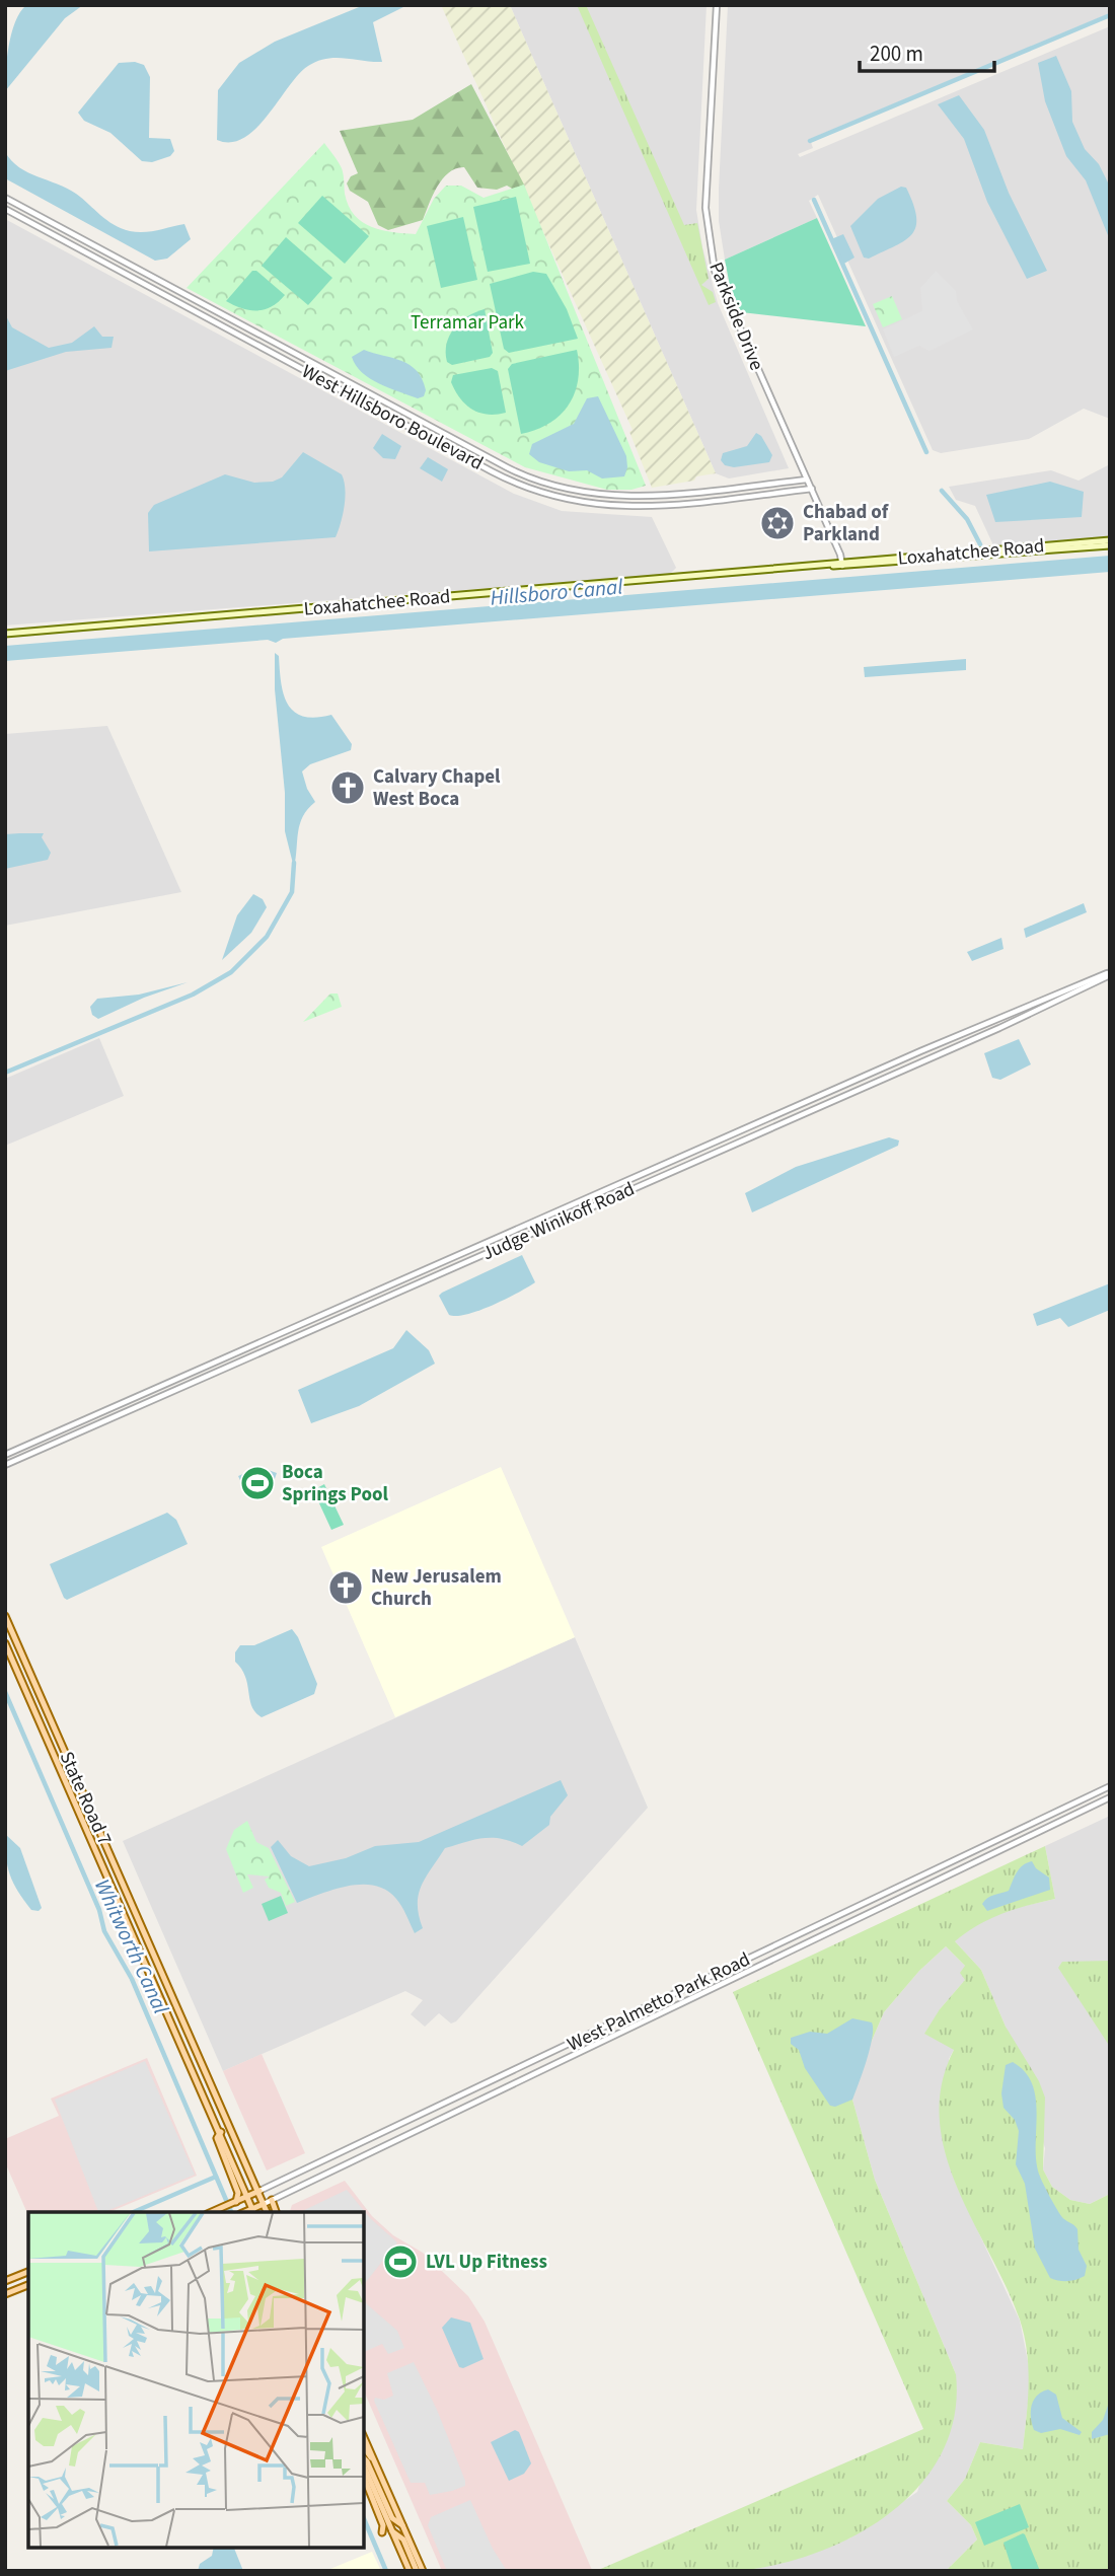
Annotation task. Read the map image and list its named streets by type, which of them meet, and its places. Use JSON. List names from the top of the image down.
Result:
{
  "streets": {
    "main road": ["Loxahatchee Road", "State Road 7", "West Palmetto Park Road"],
    "street": ["Parkside Drive", "West Hillsboro Boulevard", "Judge Winikoff Road"]
  },
  "crossings": [
    ["Parkside Drive", "West Hillsboro Boulevard"],
    ["Parkside Drive", "Loxahatchee Road"],
    ["State Road 7", "West Palmetto Park Road"]
  ],
  "water": ["Hillsboro Canal", "Whitworth Canal"],
  "parks": ["Terramar Park"],
  "places": {
    "synagogue": ["Chabad of Parkland"],
    "church": ["Calvary Chapel West Boca", "New Jerusalem Church"],
    "sports": ["Boca Springs Pool", "LVL Up Fitness"]
  },
  "scale_bar": "200 m"
}
